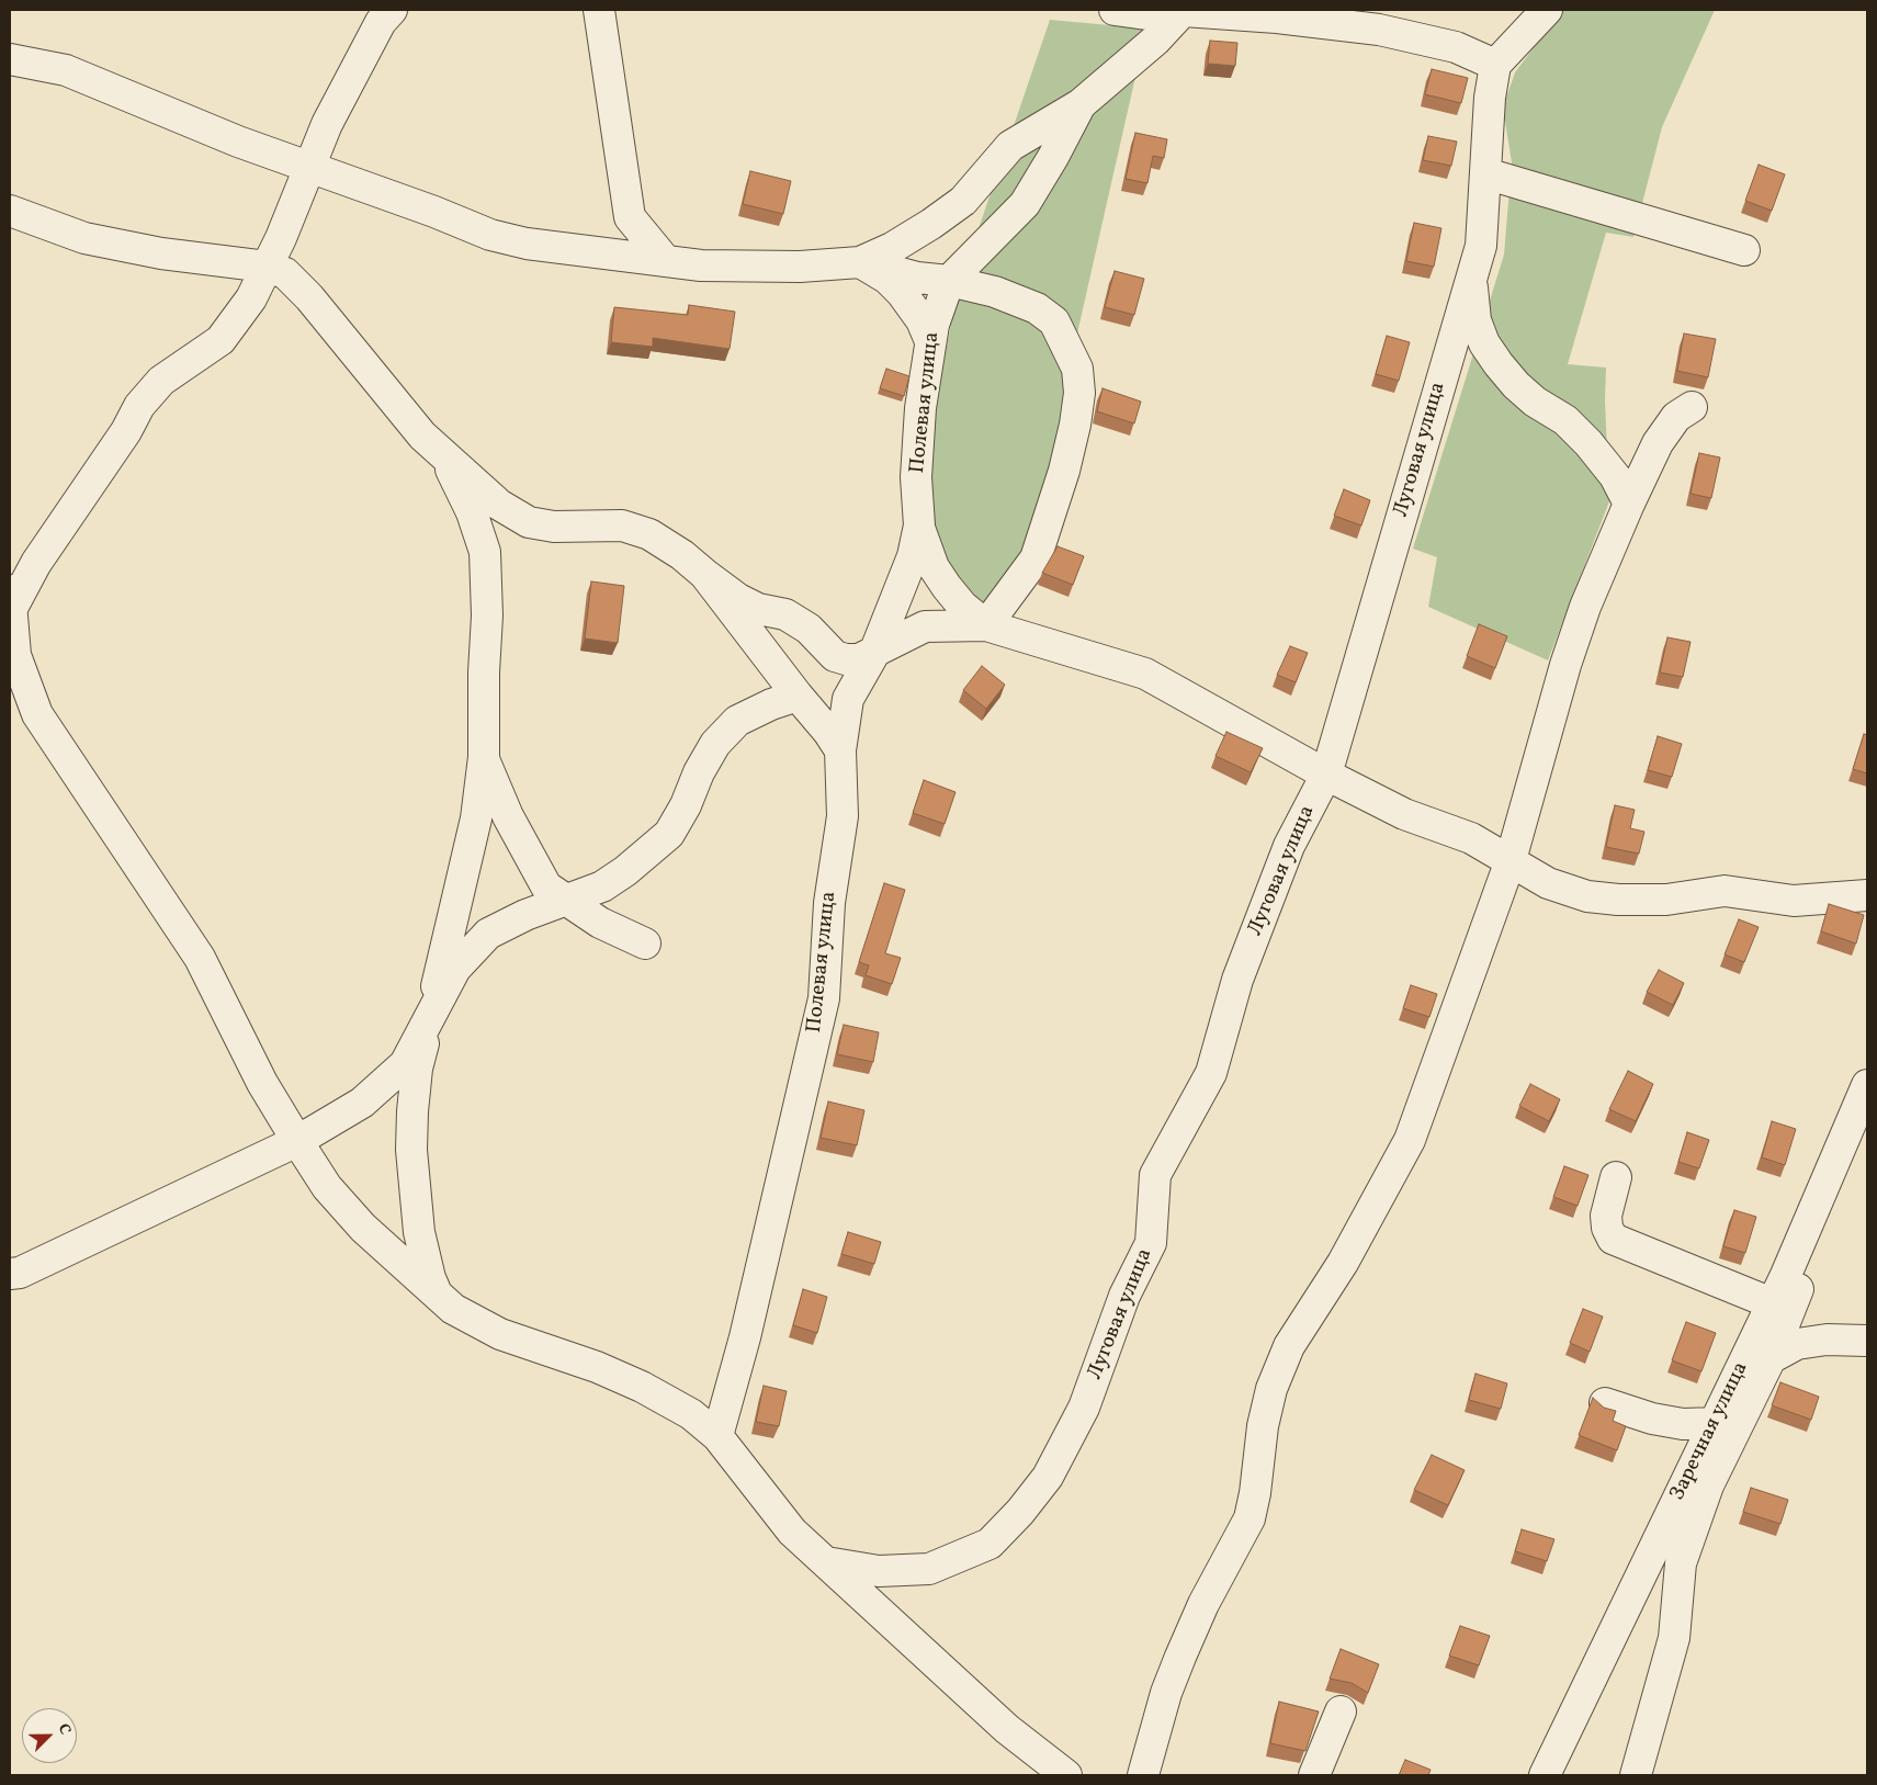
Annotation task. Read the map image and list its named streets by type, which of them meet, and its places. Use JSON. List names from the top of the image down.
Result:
{
  "streets": {
    "street": ["Полевая улица", "Луговая улица", "Заречная улица"]
  },
  "north": "top right"
}
